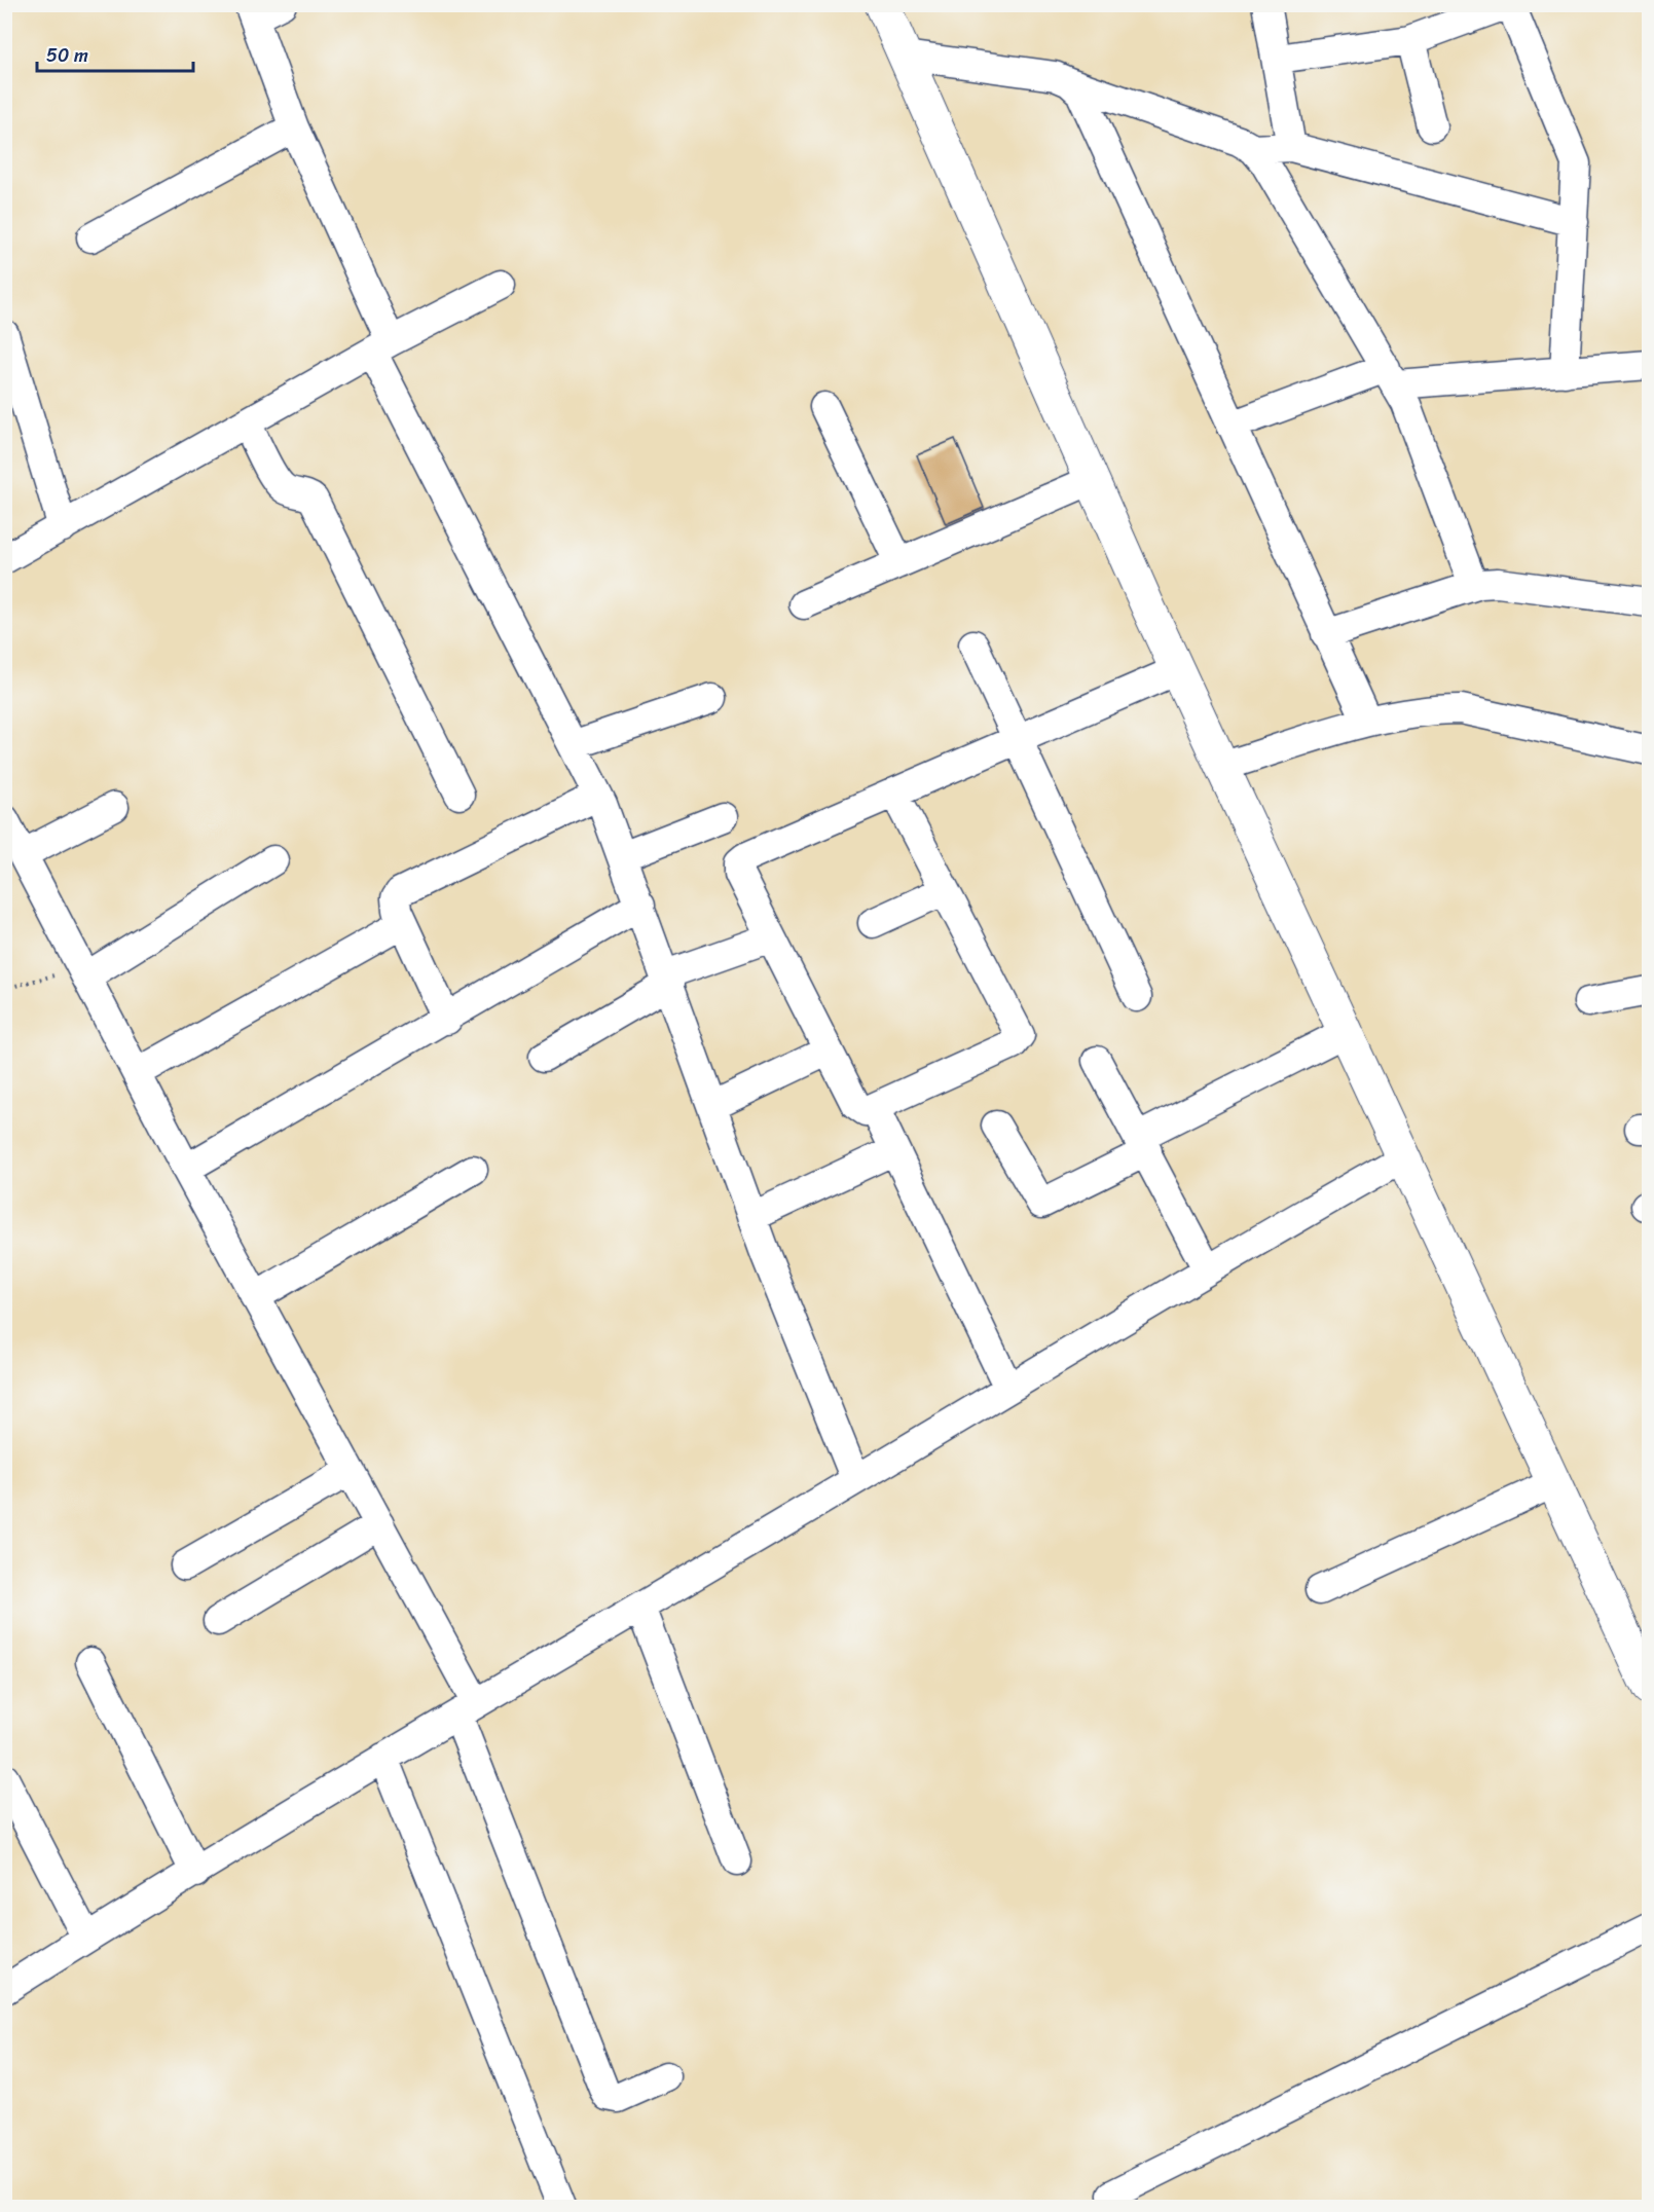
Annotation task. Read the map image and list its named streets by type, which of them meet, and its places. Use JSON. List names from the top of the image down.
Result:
{
  "scale_bar": "50 m"
}
